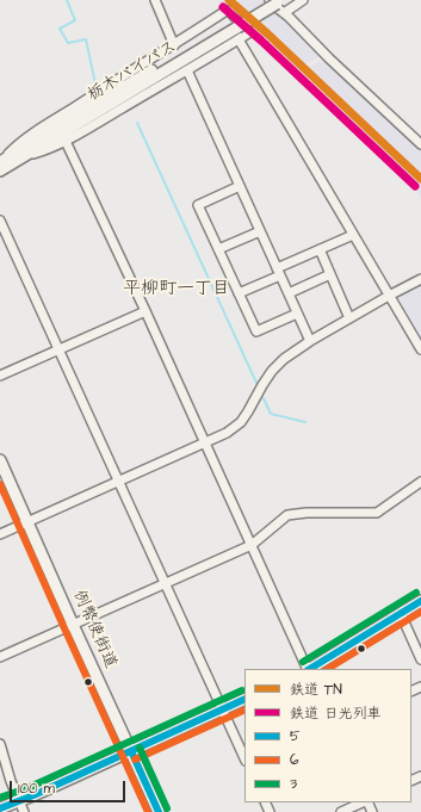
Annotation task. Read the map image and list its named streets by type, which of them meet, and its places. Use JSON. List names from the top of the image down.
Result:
{
  "streets": {
    "main road": ["栃木バイパス", "例幣使街道"]
  },
  "districts": ["平柳町一丁目"],
  "lines": [
    "rail line TN",
    "rail line 日光列車",
    "transit line 6",
    "transit line 3",
    "transit line 5"
  ],
  "legend": [
    "鉄道 TN",
    "鉄道 日光列車",
    "5",
    "6",
    "3"
  ],
  "scale_bar": "100 m"
}
